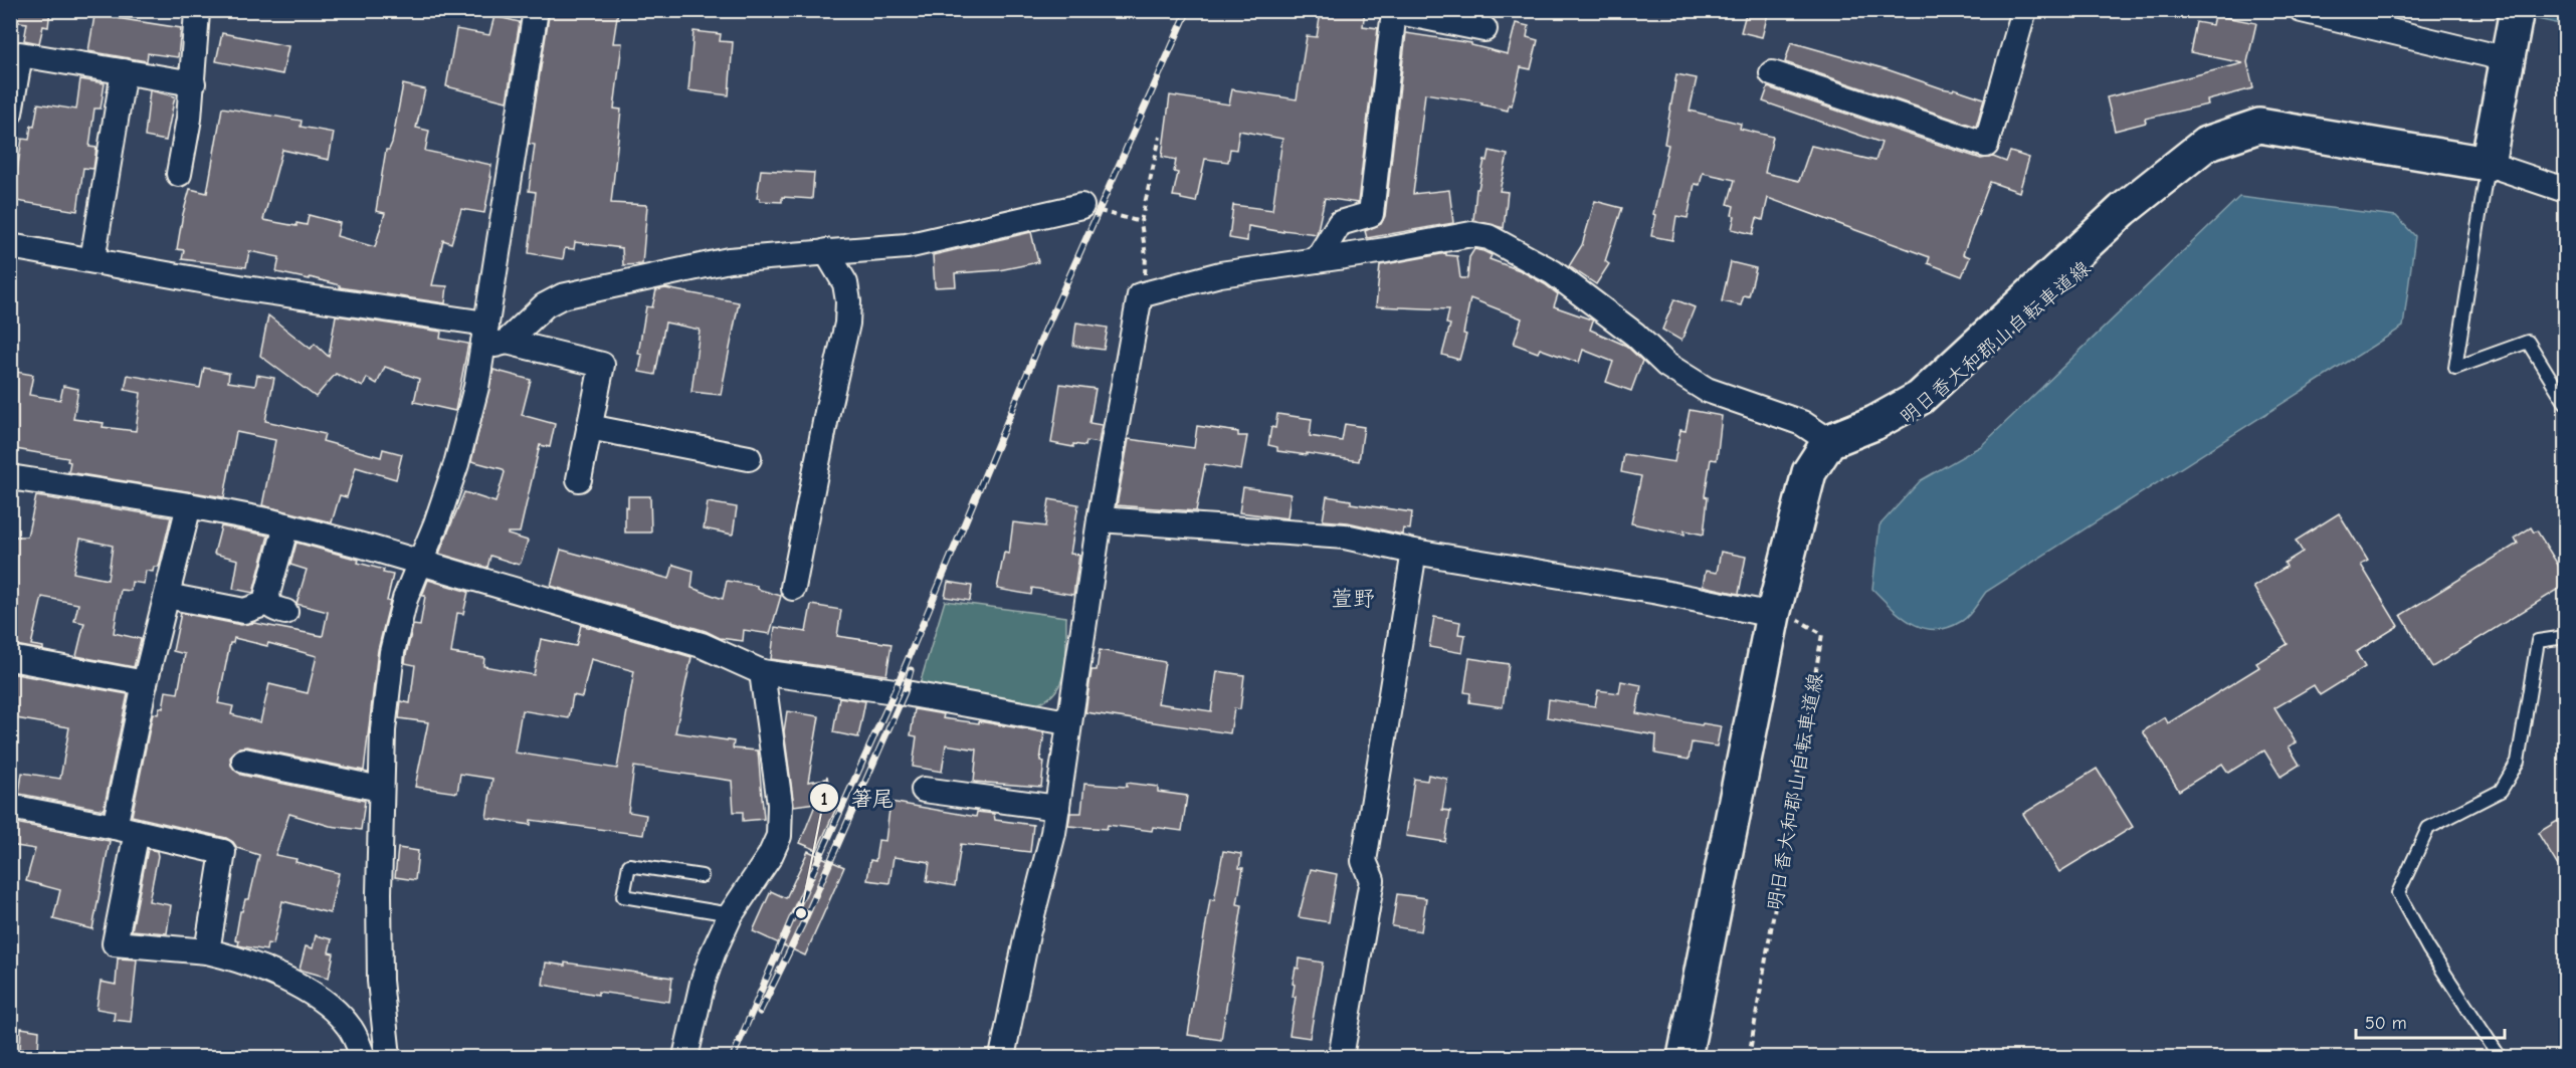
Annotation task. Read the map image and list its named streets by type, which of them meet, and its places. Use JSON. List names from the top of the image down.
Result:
{
  "streets": {
    "path": ["明日香大和郡山自転車道線"]
  },
  "districts": ["萱野"],
  "places": ["箸尾"],
  "scale_bar": "50 m"
}
